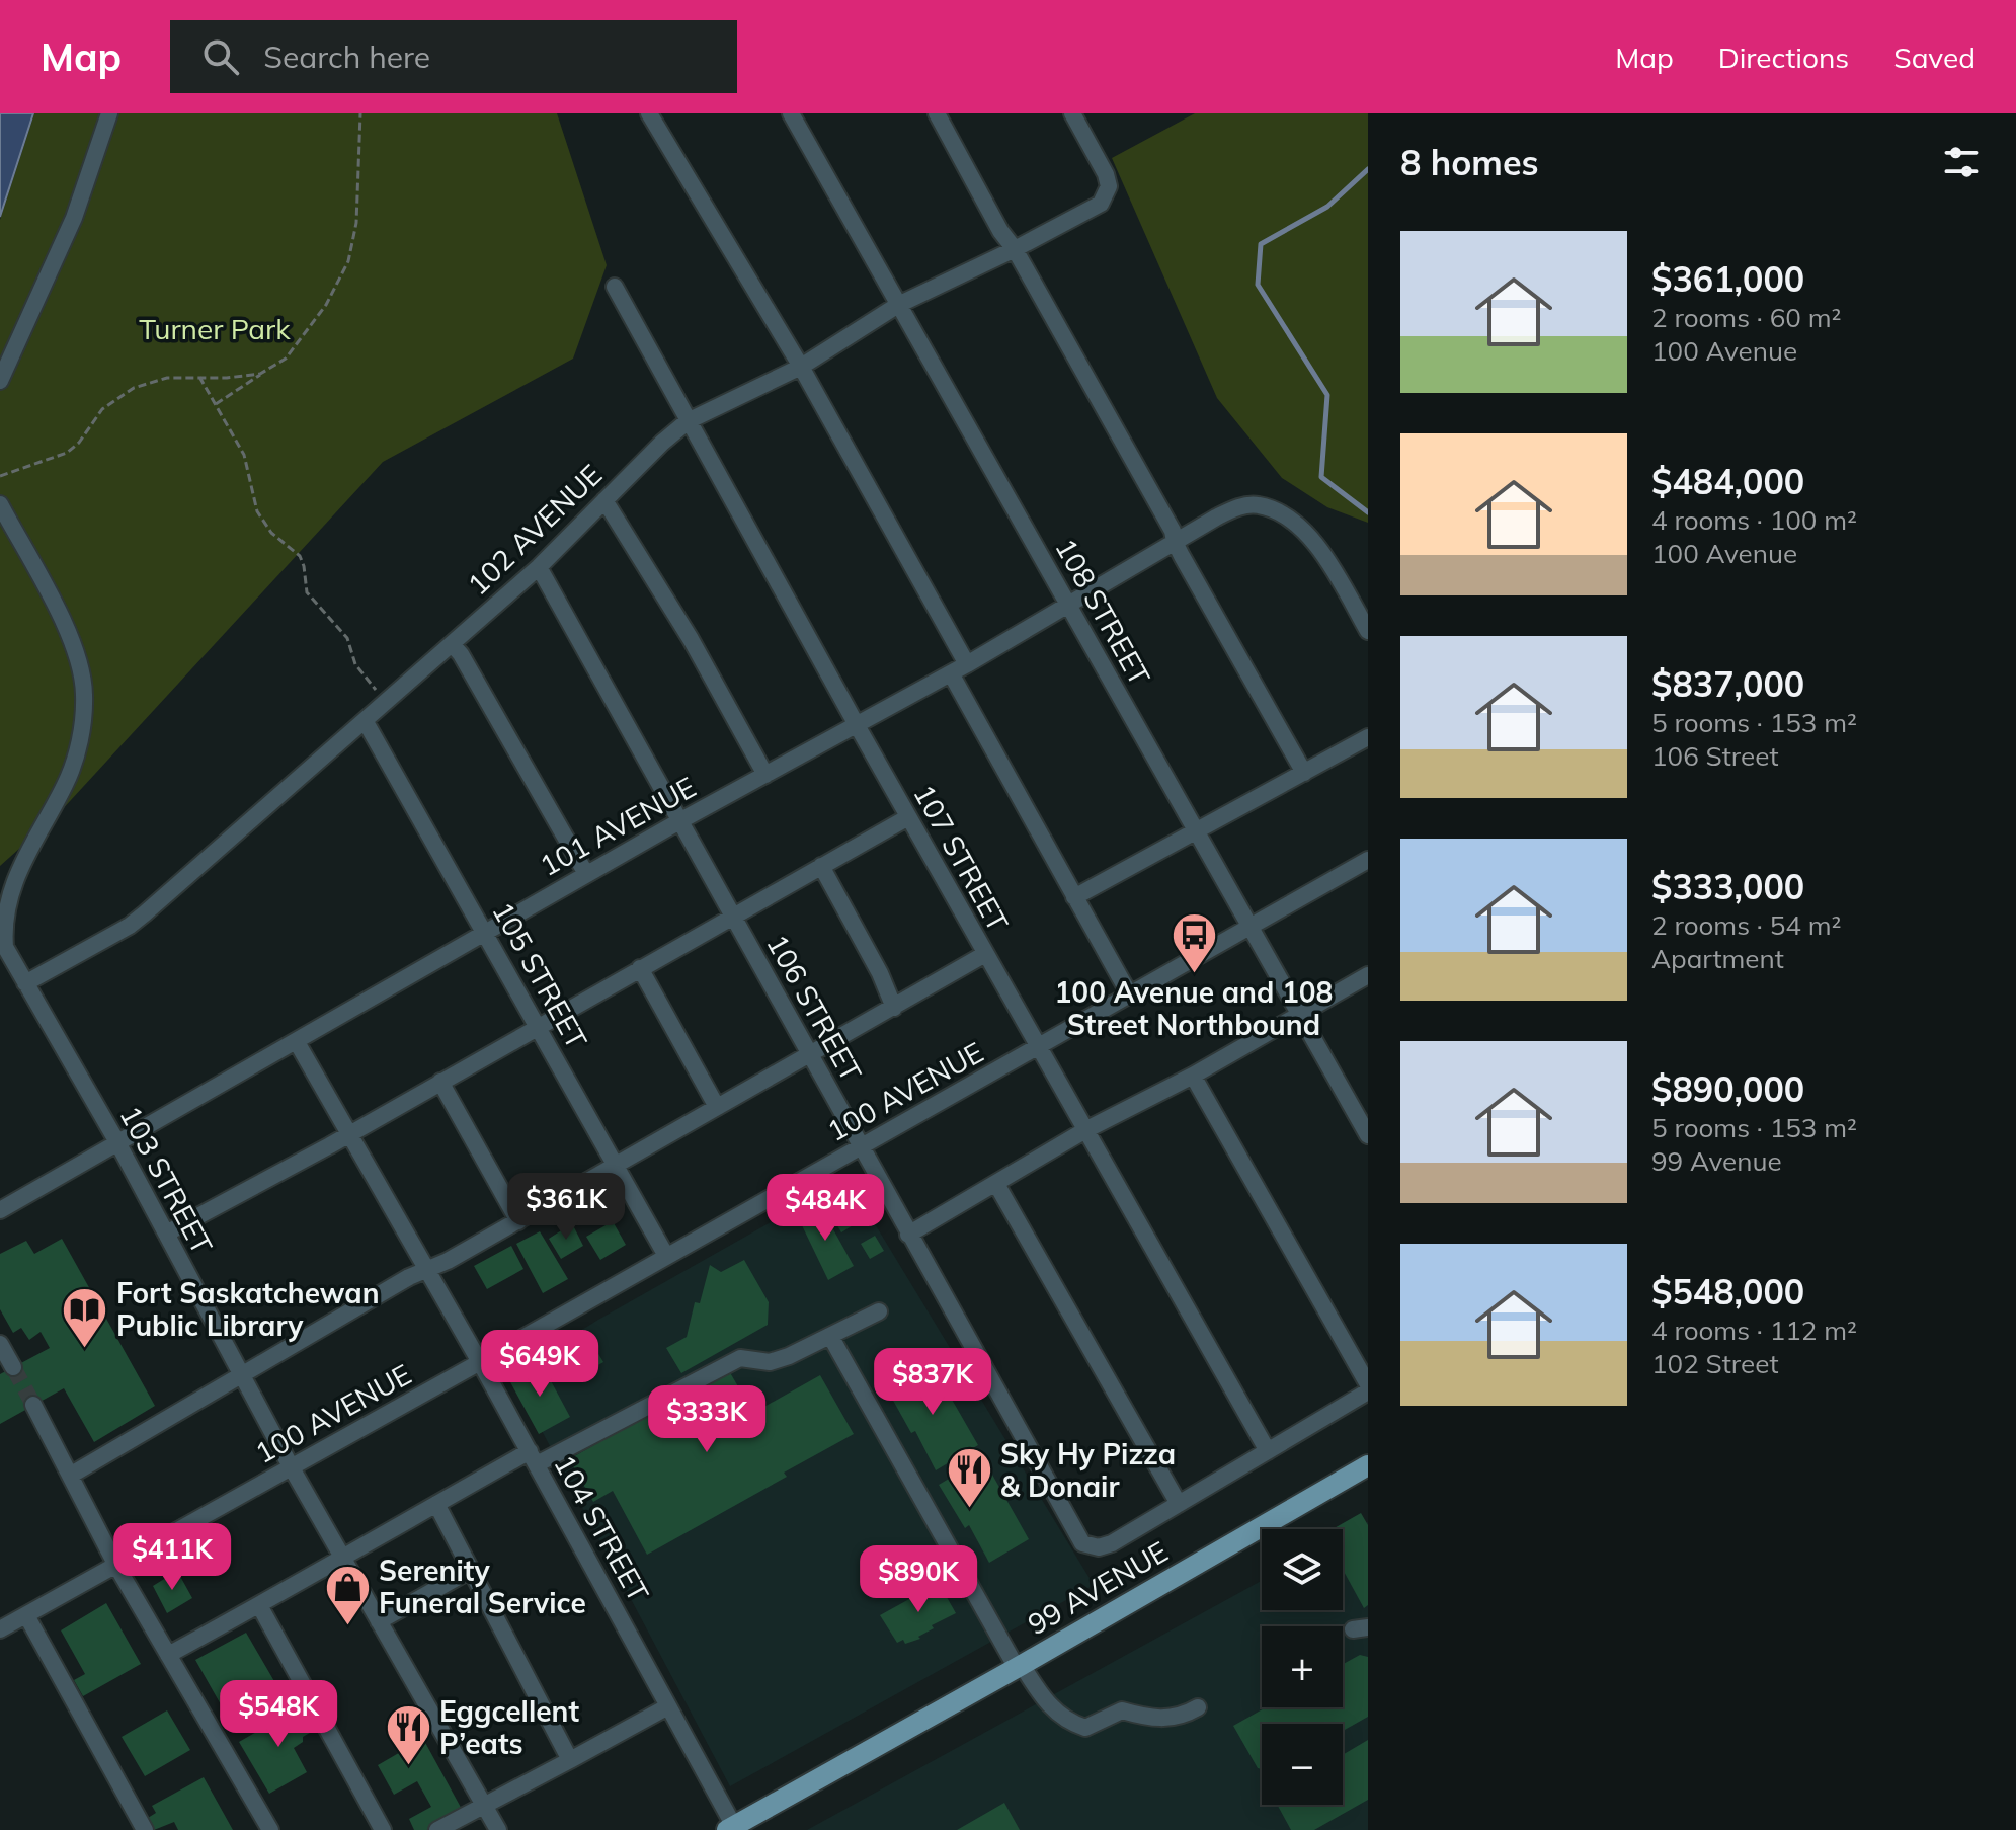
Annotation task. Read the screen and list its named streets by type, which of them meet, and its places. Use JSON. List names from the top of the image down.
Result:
{
  "streets": {
    "main road": ["99 AVENUE"],
    "street": [
      "102 AVENUE",
      "108 STREET",
      "101 AVENUE",
      "107 STREET",
      "105 STREET",
      "106 STREET",
      "100 AVENUE",
      "103 STREET",
      "104 STREET"
    ]
  },
  "crossings": [
    ["102 AVENUE", "108 STREET"],
    ["102 AVENUE", "107 STREET"],
    ["102 AVENUE", "105 STREET"],
    ["102 AVENUE", "106 STREET"],
    ["102 AVENUE", "103 STREET"],
    ["108 STREET", "101 AVENUE"],
    ["108 STREET", "100 AVENUE"],
    ["101 AVENUE", "107 STREET"],
    ["101 AVENUE", "105 STREET"],
    ["101 AVENUE", "106 STREET"],
    ["101 AVENUE", "103 STREET"],
    ["101 AVENUE", "104 STREET"],
    ["107 STREET", "106 STREET"],
    ["107 STREET", "100 AVENUE"],
    ["105 STREET", "100 AVENUE"],
    ["106 STREET", "100 AVENUE"],
    ["100 AVENUE", "103 STREET"],
    ["100 AVENUE", "104 STREET"],
    ["104 STREET", "99 AVENUE"]
  ],
  "parks": ["Turner Park"],
  "places": {
    "bus stop": ["100 Avenue and 108 Street Northbound"],
    "library": ["Fort Saskatchewan Public Library"],
    "restaurant": ["Sky Hy Pizza & Donair", "Eggcellent P’eats"],
    "shop": ["Serenity Funeral Service"]
  },
  "page": {
    "header": "Map",
    "search": "Search here",
    "nav": ["Map", "Directions", "Saved"],
    "heading": "8 homes",
    "list": [
      {
        "name": "$361,000",
        "note": "2 rooms · 60 m² · 100 Avenue"
      },
      {
        "name": "$484,000",
        "note": "4 rooms · 100 m² · 100 Avenue"
      },
      {
        "name": "$837,000",
        "note": "5 rooms · 153 m² · 106 Street"
      },
      {
        "name": "$333,000",
        "note": "2 rooms · 54 m² · Apartment"
      },
      {
        "name": "$890,000",
        "note": "5 rooms · 153 m² · 99 Avenue"
      },
      {
        "name": "$548,000",
        "note": "4 rooms · 112 m² · 102 Street"
      }
    ],
    "price": [
      "$361K",
      "$484K",
      "$649K",
      "$837K",
      "$333K",
      "$411K",
      "$890K",
      "$548K"
    ],
    "map_buttons": ["+", "−"]
  }
}
